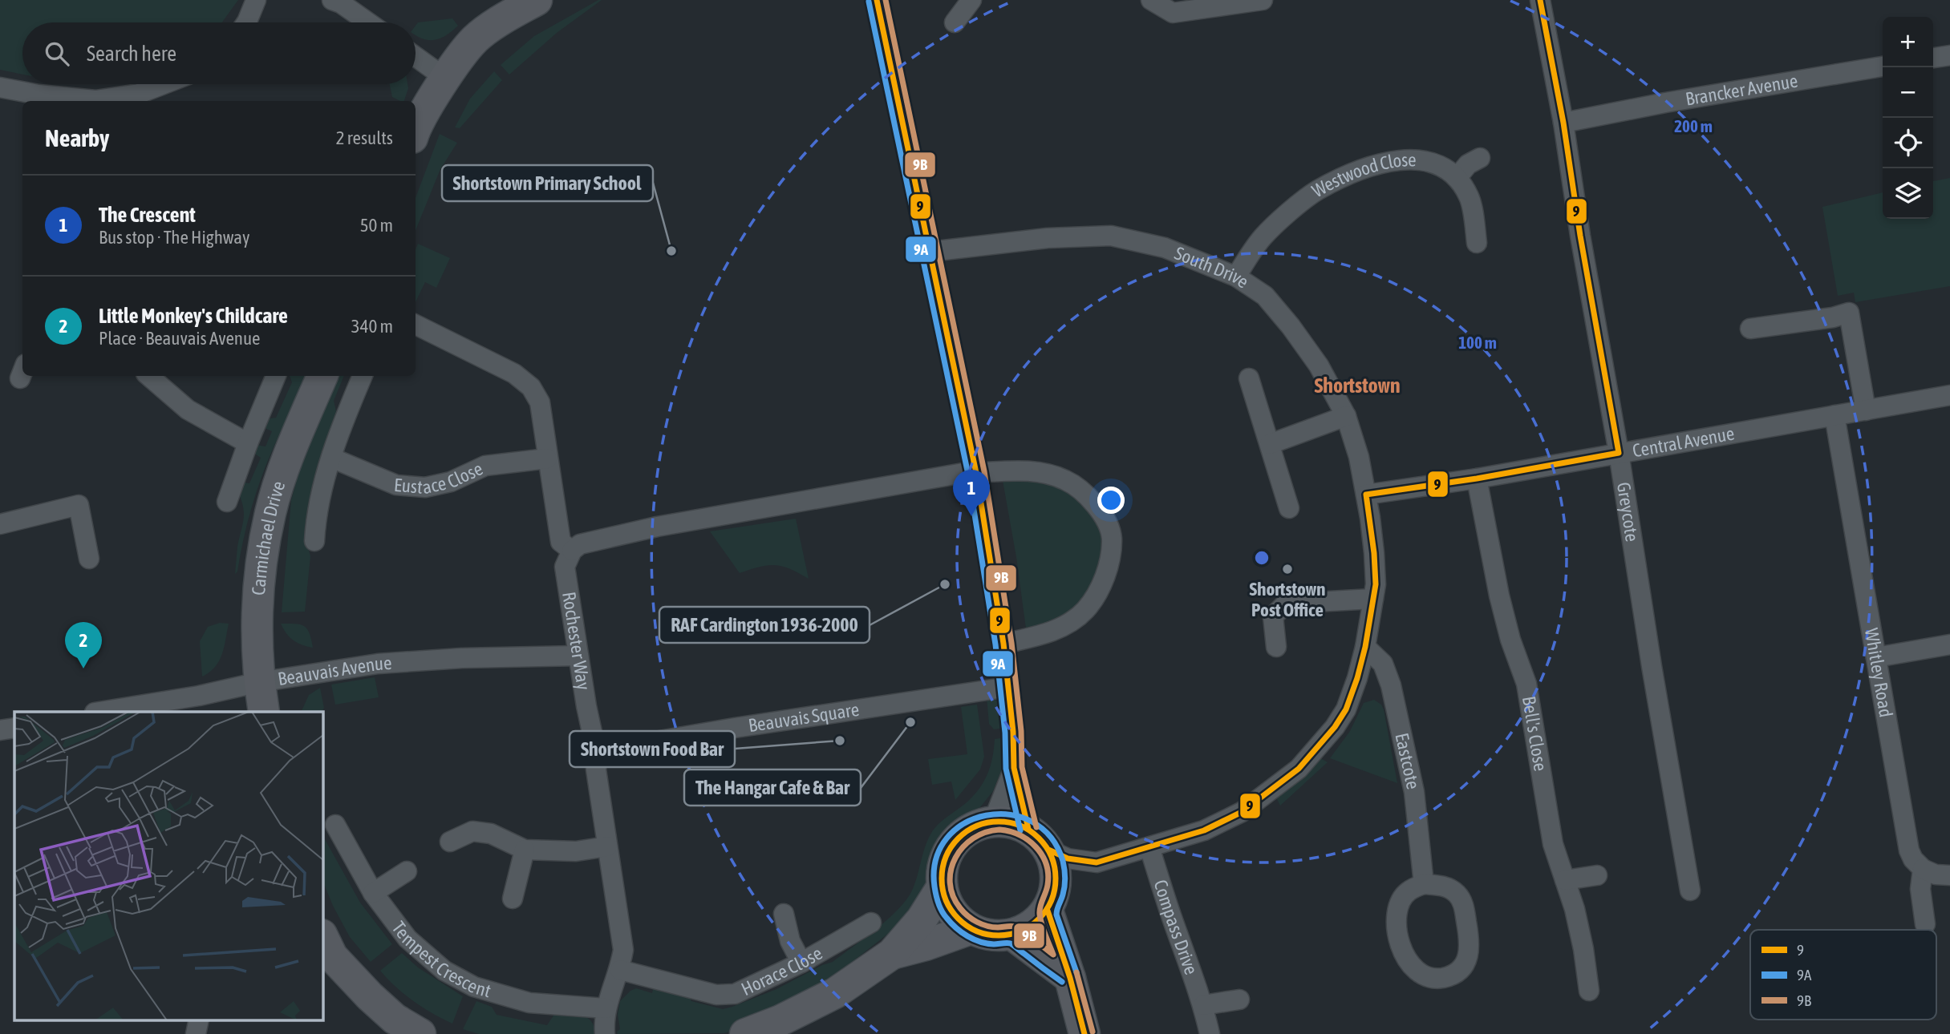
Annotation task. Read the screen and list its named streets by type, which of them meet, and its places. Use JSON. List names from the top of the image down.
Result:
{
  "streets": {
    "main road": ["Carmichael Drive"],
    "street": [
      "Brancker Avenue",
      "Westwood Close",
      "South Drive",
      "Central Avenue",
      "Eustace Close",
      "Greycote",
      "Rochester Way",
      "Beauvais Avenue",
      "Whitley Road",
      "Beauvais Square",
      "Bell's Close",
      "Eastcote",
      "Compass Drive",
      "Tempest Crescent",
      "Horace Close"
    ]
  },
  "crossings": [
    ["Brancker Avenue", "Greycote"],
    ["Westwood Close", "South Drive"],
    ["South Drive", "Central Avenue"],
    ["South Drive", "Eastcote"],
    ["South Drive", "Compass Drive"],
    ["Central Avenue", "Greycote"],
    ["Central Avenue", "Whitley Road"],
    ["Central Avenue", "Bell's Close"],
    ["Carmichael Drive", "Beauvais Avenue"],
    ["Rochester Way", "Beauvais Avenue"],
    ["Rochester Way", "Beauvais Square"],
    ["Rochester Way", "Tempest Crescent"],
    ["Rochester Way", "Horace Close"]
  ],
  "districts": ["Shortstown"],
  "places": [
    "Shortstown Primary School",
    "Shortstown Post Office",
    "RAF Cardington 1936-2000",
    "The Hangar Cafe & Bar",
    "Shortstown Food Bar"
  ],
  "lines": ["transit line 9", "transit line 9B", "transit line 9A"],
  "legend": ["9", "9A", "9B"],
  "page": {
    "map_buttons": ["+", "−"],
    "search": "Search here",
    "heading": ["Nearby", "2 results"],
    "list": [
      {
        "mark": "1",
        "name": "The Crescent",
        "note": "Bus stop · The Highway",
        "value": "50 m"
      },
      {
        "mark": "2",
        "name": "Little Monkey's Childcare",
        "note": "Place · Beauvais Avenue",
        "value": "340 m"
      }
    ],
    "pins": ["1", "2"]
  },
  "rings": ["200 m", "100 m"]
}
